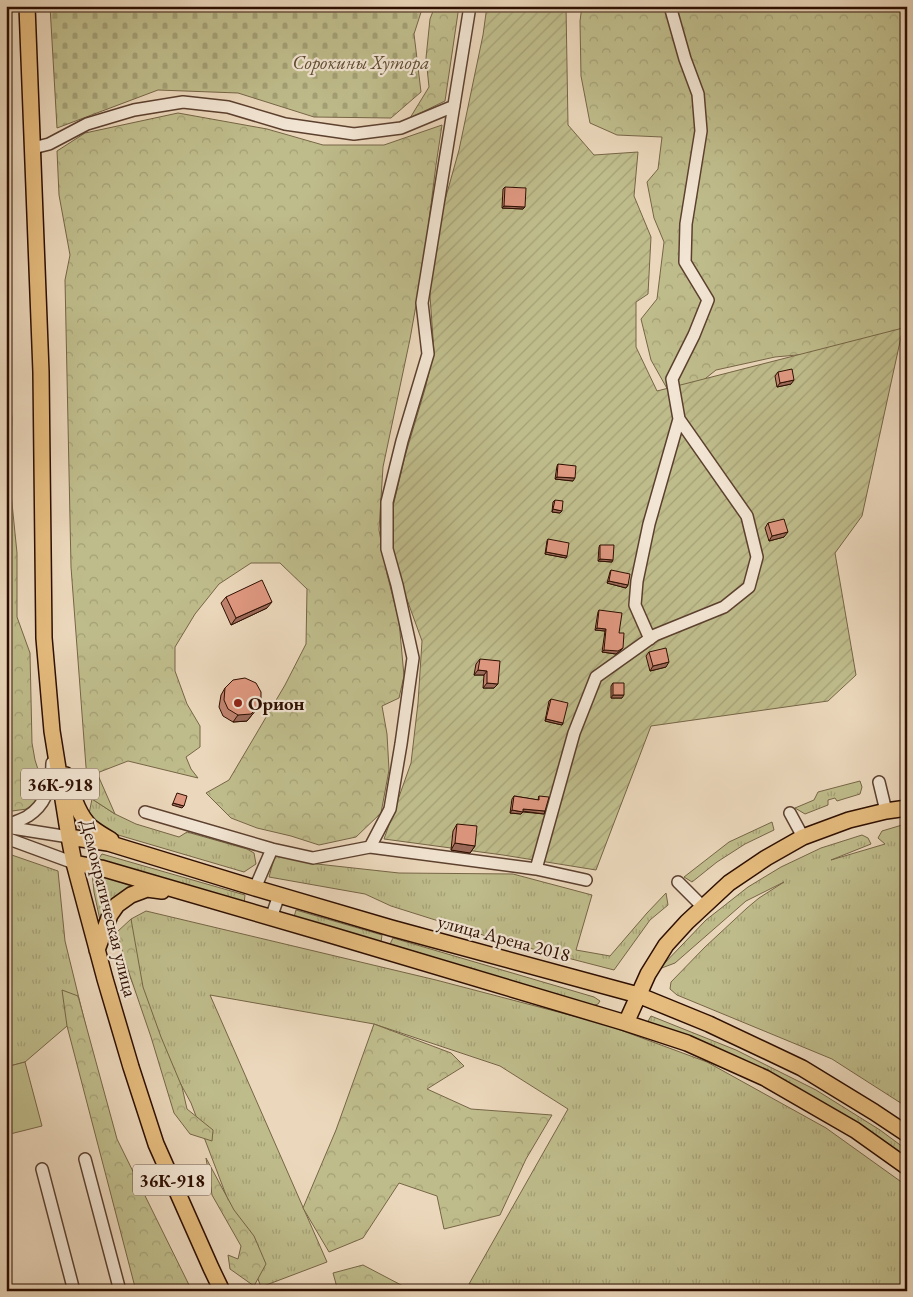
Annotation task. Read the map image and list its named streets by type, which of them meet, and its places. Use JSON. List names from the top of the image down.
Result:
{
  "streets": {
    "main road": ["36К-918", "Демократическая улица", "улица Арена 2018"]
  },
  "crossings": [
    ["Демократическая улица", "улица Арена 2018"]
  ],
  "parks": ["Сорокины Хутора"],
  "places": ["Орион"]
}
